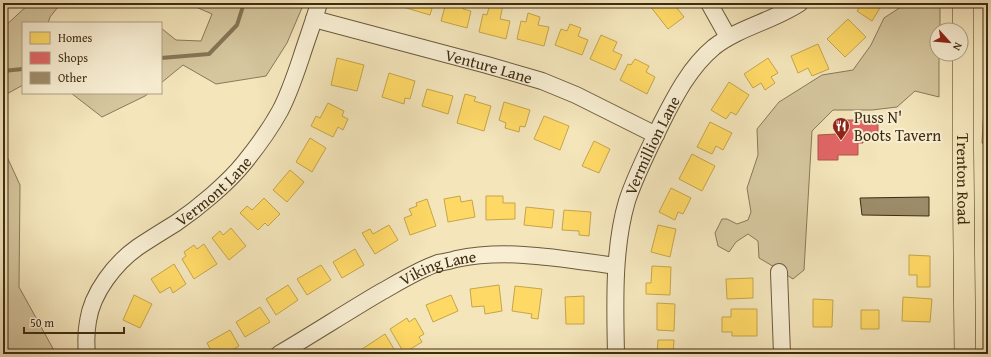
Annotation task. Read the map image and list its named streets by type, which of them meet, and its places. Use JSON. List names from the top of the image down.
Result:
{
  "streets": {
    "main road": ["Trenton Road"],
    "street": [
      "Venture Lane",
      "Vermillion Lane",
      "Vermont Lane",
      "Viking Lane"
    ]
  },
  "crossings": [
    ["Venture Lane", "Vermillion Lane"],
    ["Venture Lane", "Vermont Lane"],
    ["Vermillion Lane", "Viking Lane"]
  ],
  "places": {
    "restaurant": ["Puss N' Boots Tavern"]
  },
  "legend": ["Homes", "Shops", "Other"],
  "scale_bar": "50 m",
  "north": "bottom right"
}
